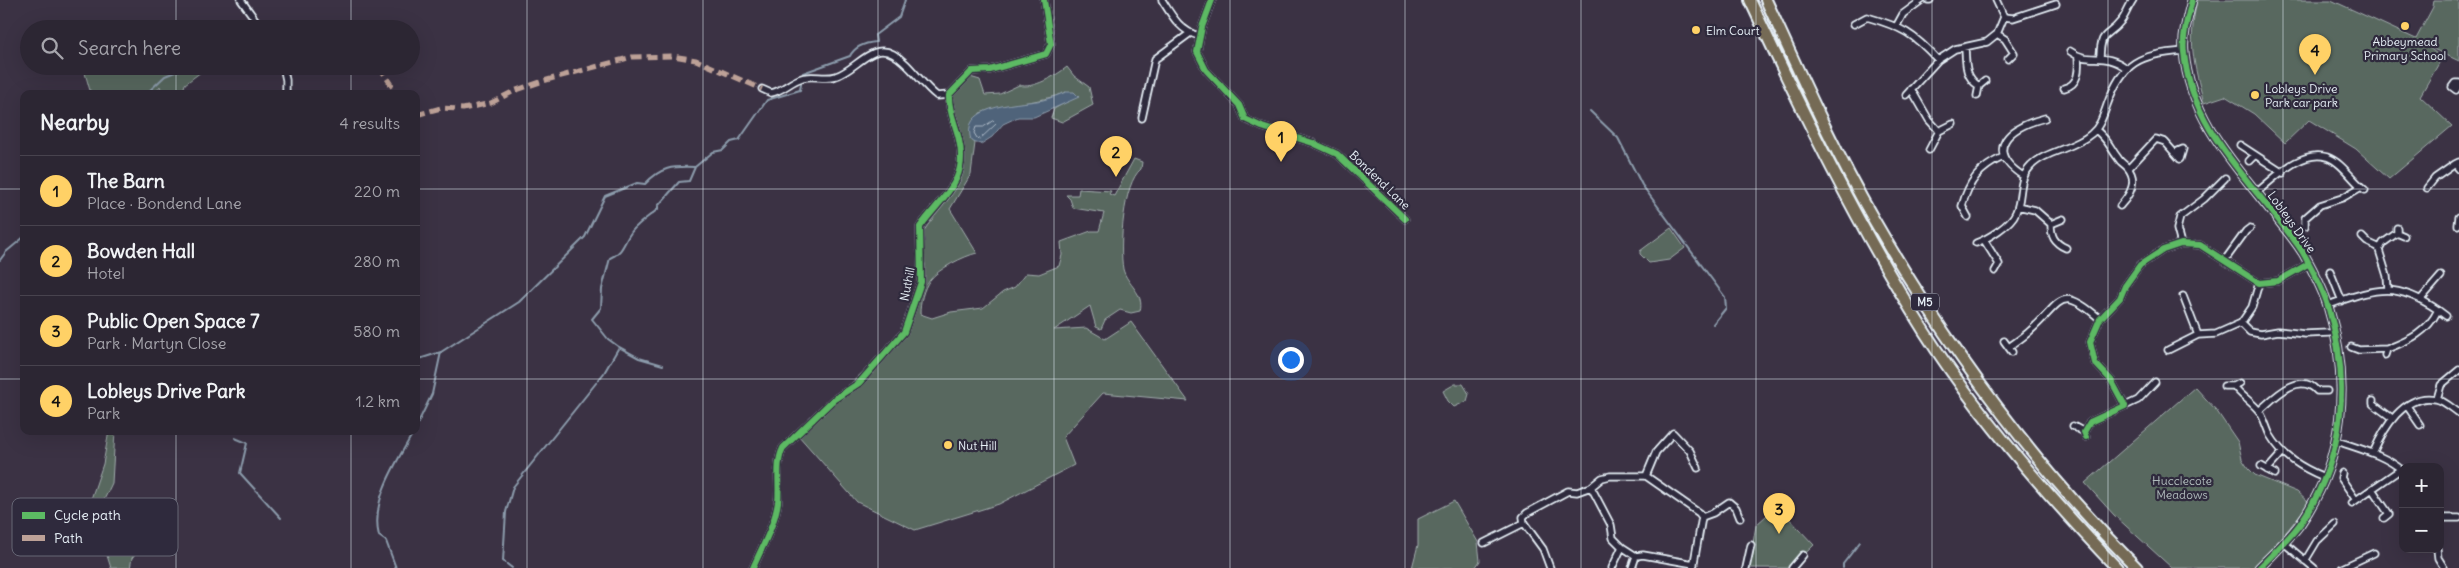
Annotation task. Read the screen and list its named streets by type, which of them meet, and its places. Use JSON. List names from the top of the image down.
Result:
{
  "streets": {
    "highway": ["M5"],
    "street": ["Bondend Lane", "Lobleys Drive", "Nuthill"]
  },
  "parks": ["Hucclecote Meadows"],
  "places": [
    "Abbeymead Primary School",
    "Elm Court",
    "Lobleys Drive Park car park",
    "Nut Hill"
  ],
  "legend": ["Cycle path", "Path"],
  "page": {
    "search": "Search here",
    "pins": [
      "4",
      "1",
      "2",
      "3"
    ],
    "heading": ["Nearby", "4 results"],
    "list": [
      {
        "mark": "1",
        "name": "The Barn",
        "note": "Place · Bondend Lane",
        "value": "220 m"
      },
      {
        "mark": "2",
        "name": "Bowden Hall",
        "note": "Hotel",
        "value": "280 m"
      },
      {
        "mark": "3",
        "name": "Public Open Space 7",
        "note": "Park · Martyn Close",
        "value": "580 m"
      },
      {
        "mark": "4",
        "name": "Lobleys Drive Park",
        "note": "Park",
        "value": "1.2 km"
      }
    ],
    "map_buttons": ["+", "−"]
  }
}
